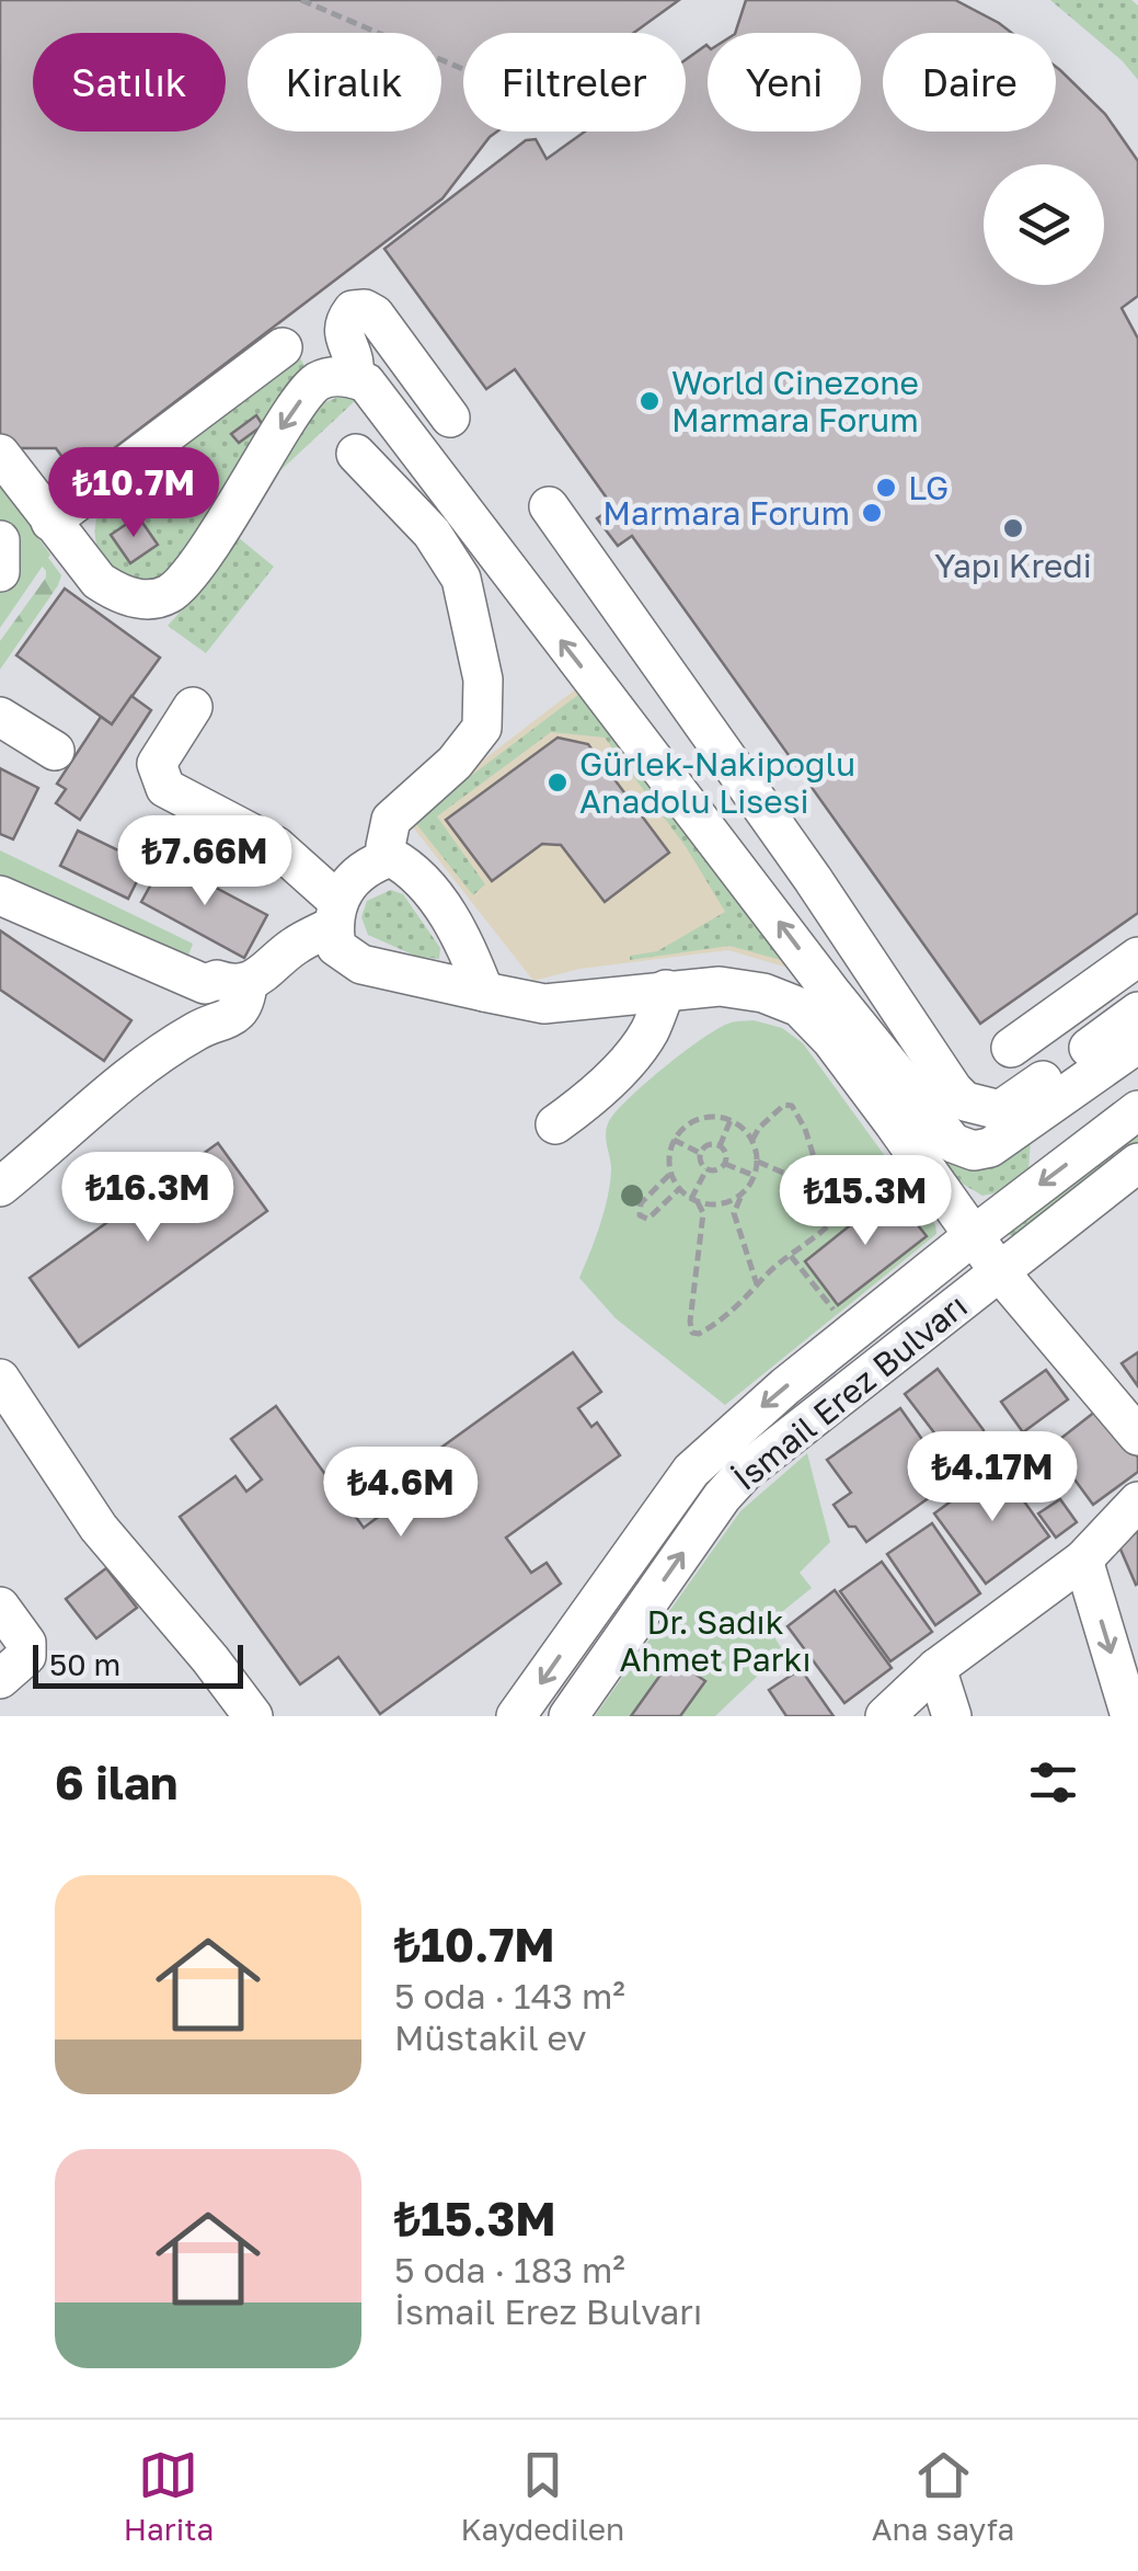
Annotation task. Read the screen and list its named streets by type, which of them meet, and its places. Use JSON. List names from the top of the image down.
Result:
{
  "streets": {
    "street": ["İsmail Erez Bulvarı"]
  },
  "parks": ["Dr. Sadık Ahmet Parkı"],
  "places": [
    "World Cinezone Marmara Forum",
    "LG",
    "Marmara Forum",
    "Yapı Kredi",
    "Gürlek-Nakipoğlu Anadolu Lisesi"
  ],
  "scale_bar": "50 m",
  "page": {
    "chip": [
      "Satılık",
      "Kiralık",
      "Filtreler",
      "Yeni",
      "Daire"
    ],
    "price": [
      "₺10.7M",
      "₺7.66M",
      "₺16.3M",
      "₺15.3M",
      "₺4.17M",
      "₺4.6M"
    ],
    "scale": "50 m",
    "heading": "6 ilan",
    "list": [
      {
        "name": "₺10.7M",
        "note": "5 oda · 143 m² · Müstakil ev"
      },
      {
        "name": "₺15.3M",
        "note": "5 oda · 183 m² · İsmail Erez Bulvarı"
      }
    ],
    "tabs": ["Harita", "Kaydedilen", "Ana sayfa"]
  }
}
